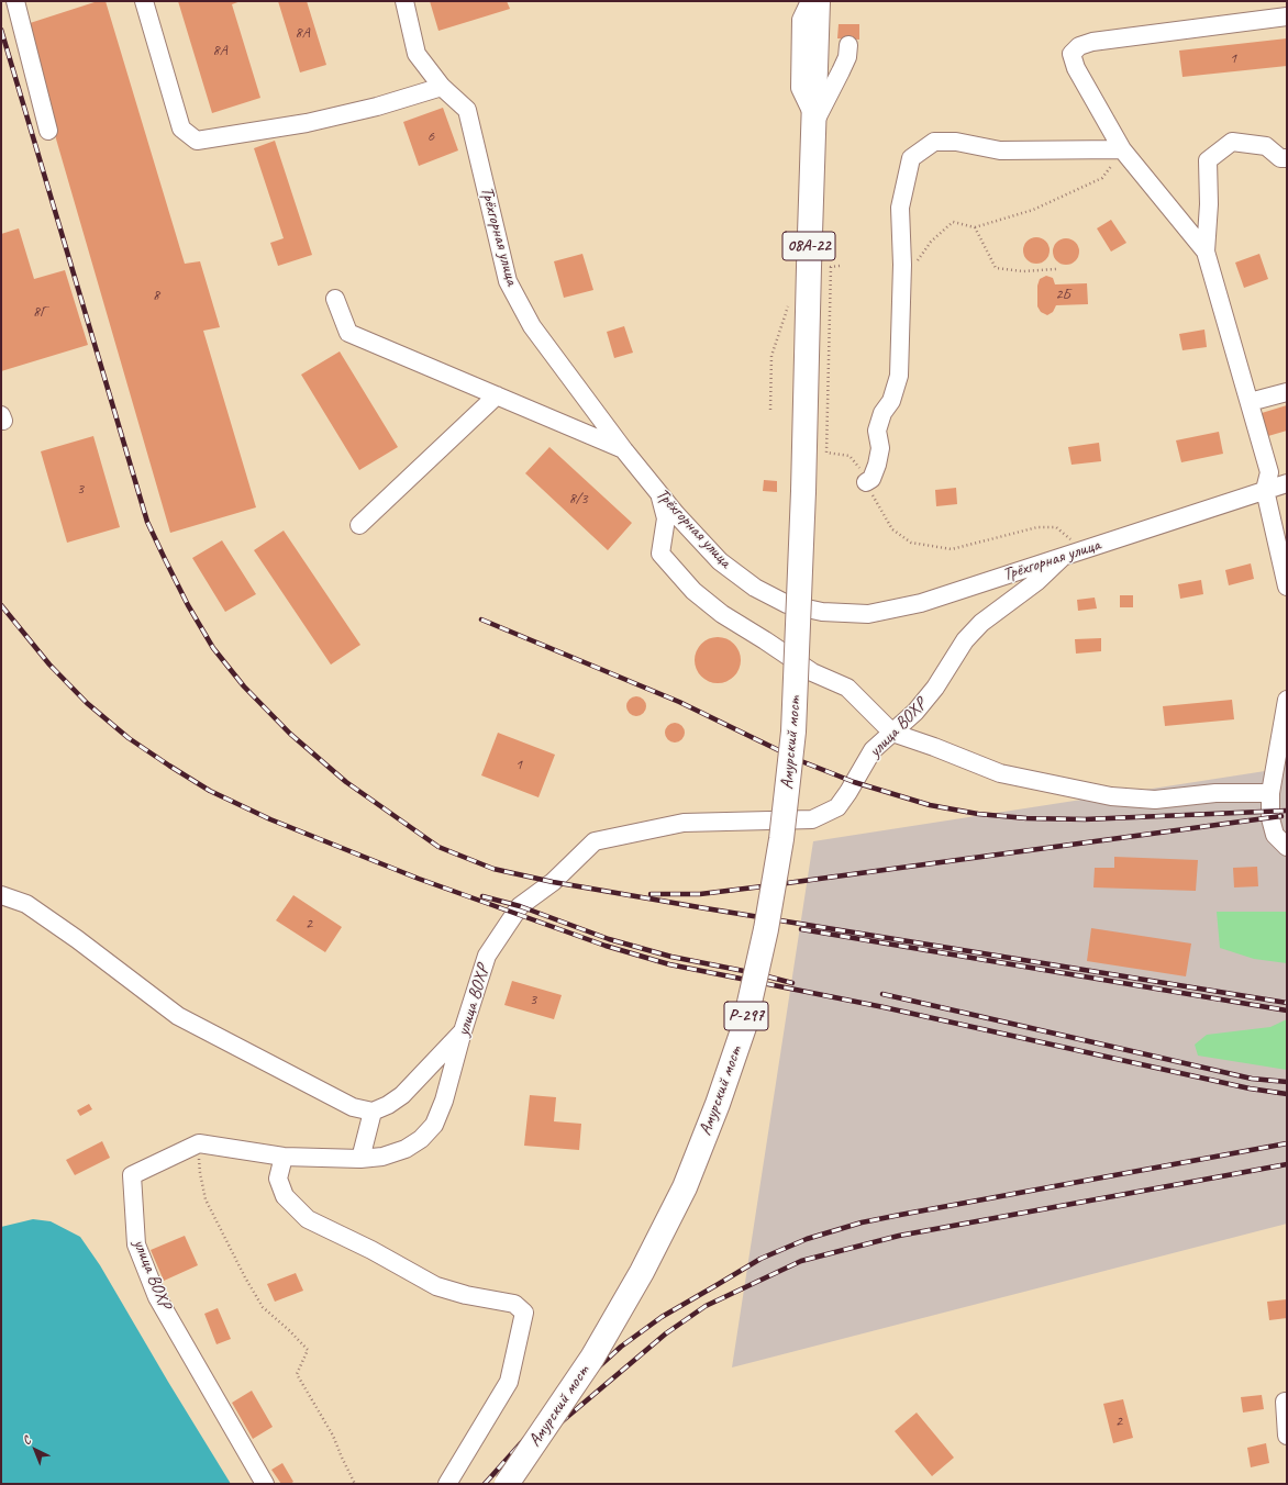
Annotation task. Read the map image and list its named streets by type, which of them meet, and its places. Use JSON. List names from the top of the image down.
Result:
{
  "streets": {
    "highway": ["08А-22", "Амурский мост", "Р-297"],
    "street": ["Трёхгорная улица", "улица ВОХР"]
  },
  "crossings": [
    ["Трёхгорная улица", "улица ВОХР"],
    ["08А-22", "Амурский мост"]
  ],
  "house_numbers": [
    "8А",
    "8А",
    "1",
    "6",
    "2Б",
    "8",
    "8Г",
    "3",
    "8/3",
    "1",
    "2",
    "3",
    "2"
  ],
  "north": "top left"
}
